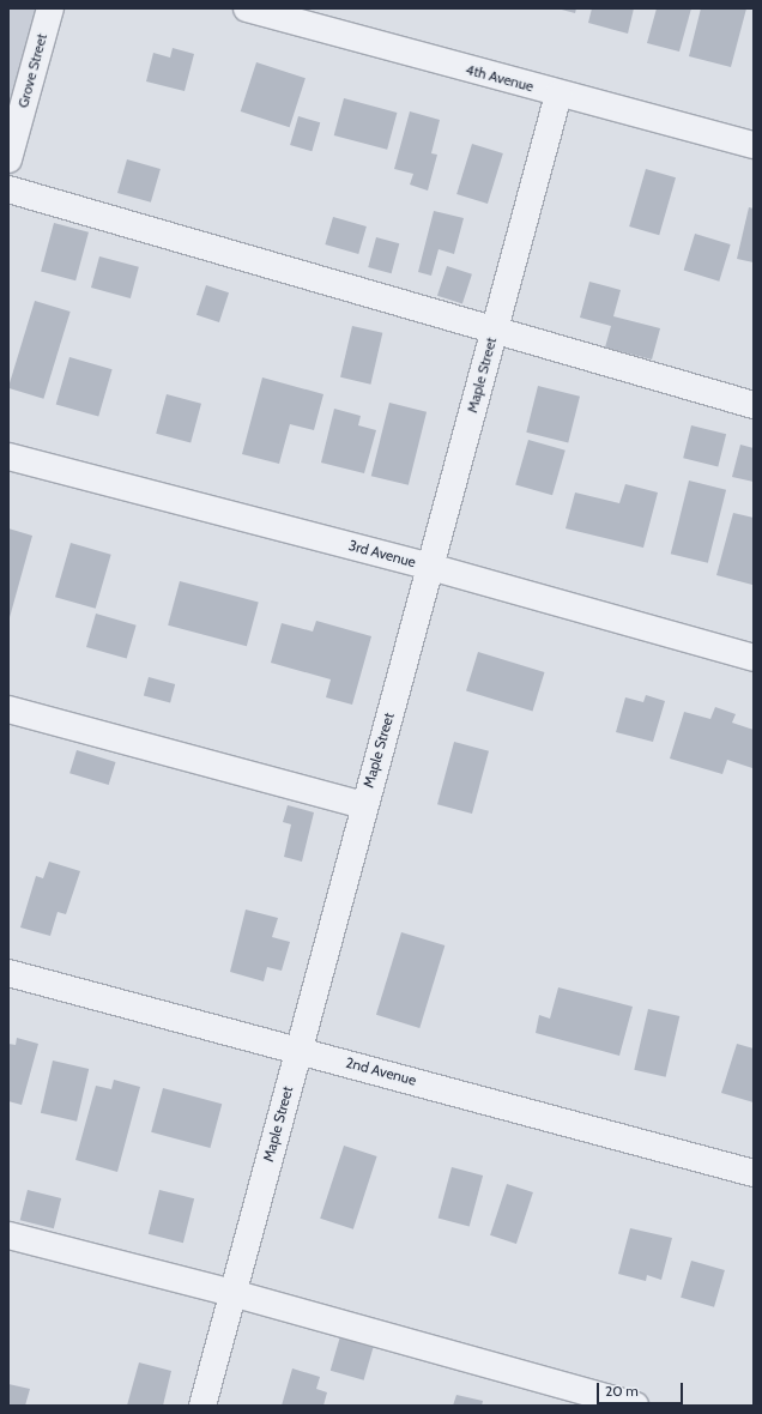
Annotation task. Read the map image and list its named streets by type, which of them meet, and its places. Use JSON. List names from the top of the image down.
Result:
{
  "streets": {
    "street": [
      "Grove Street",
      "4th Avenue",
      "Maple Street",
      "3rd Avenue",
      "2nd Avenue"
    ]
  },
  "crossings": [
    ["4th Avenue", "Maple Street"],
    ["Maple Street", "3rd Avenue"],
    ["Maple Street", "2nd Avenue"]
  ],
  "scale_bar": "20 m"
}
